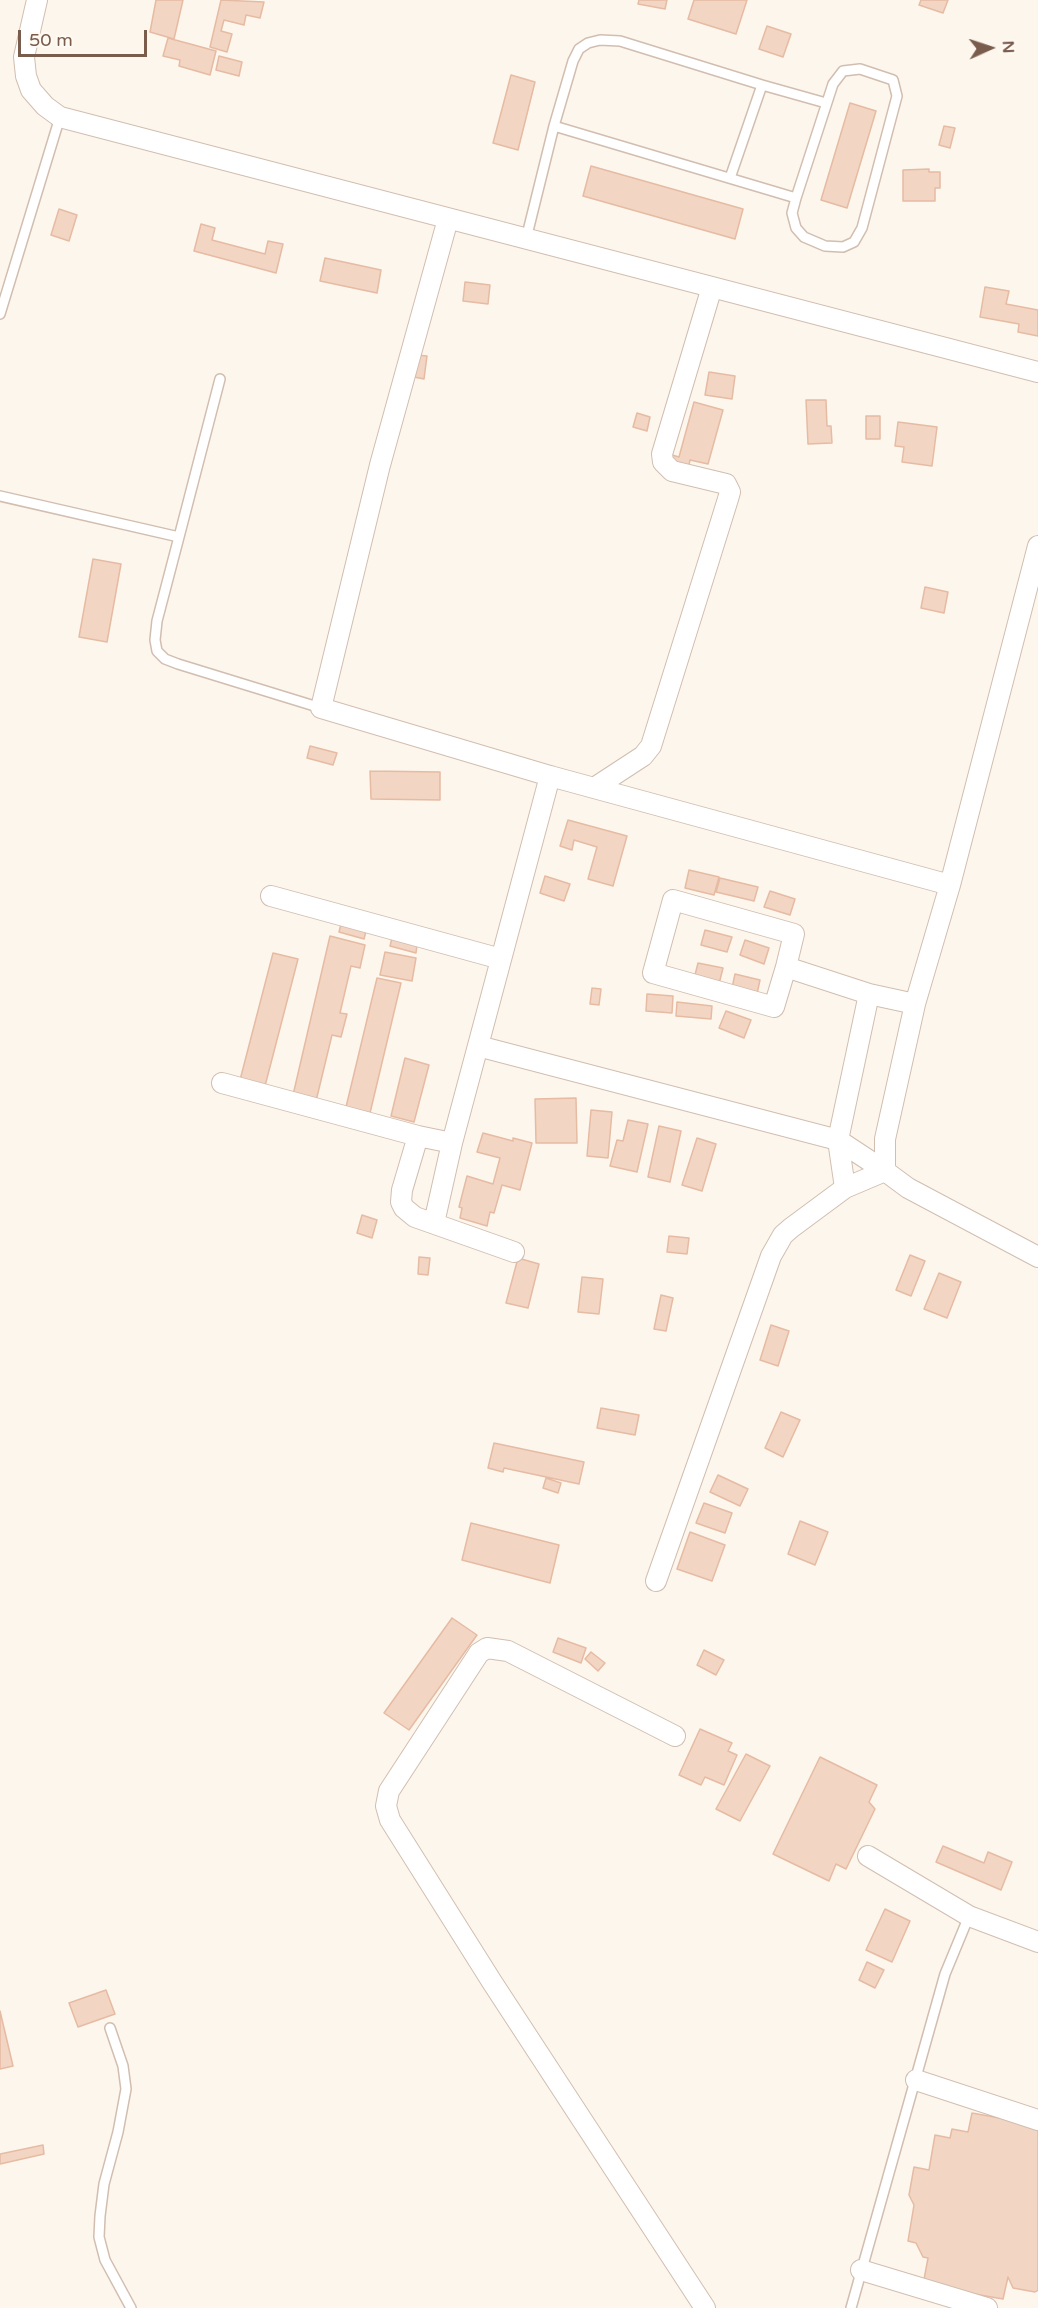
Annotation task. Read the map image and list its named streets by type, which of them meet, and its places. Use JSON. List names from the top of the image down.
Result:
{
  "scale_bar": "50 m",
  "north": "right"
}
